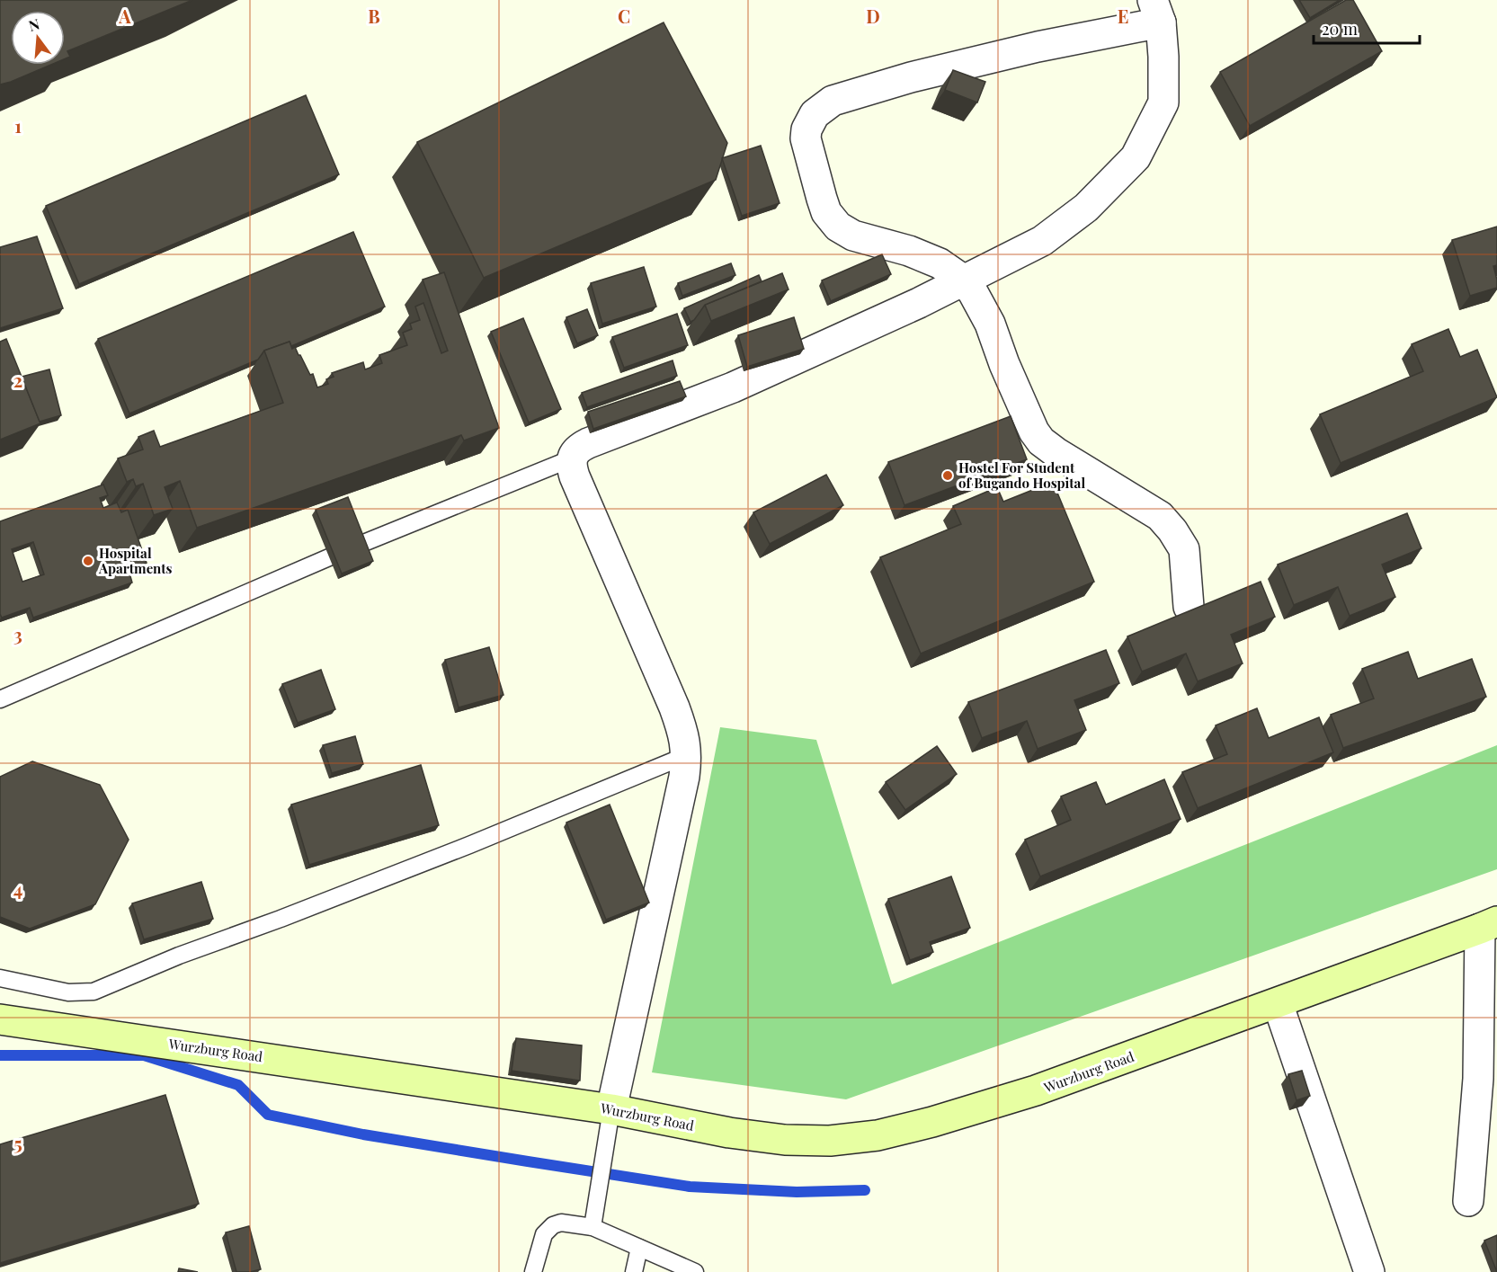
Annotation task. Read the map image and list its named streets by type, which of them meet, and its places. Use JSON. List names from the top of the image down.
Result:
{
  "streets": {
    "main road": ["Wurzburg Road"]
  },
  "places": ["Hostel For Student of Bugando Hospital", "Hospital Apartments"],
  "scale_bar": "20 m",
  "north": "top",
  "grid": {
    "columns": [
      "A",
      "B",
      "C",
      "D",
      "E"
    ],
    "rows": [
      "1",
      "2",
      "3",
      "4",
      "5"
    ]
  }
}
